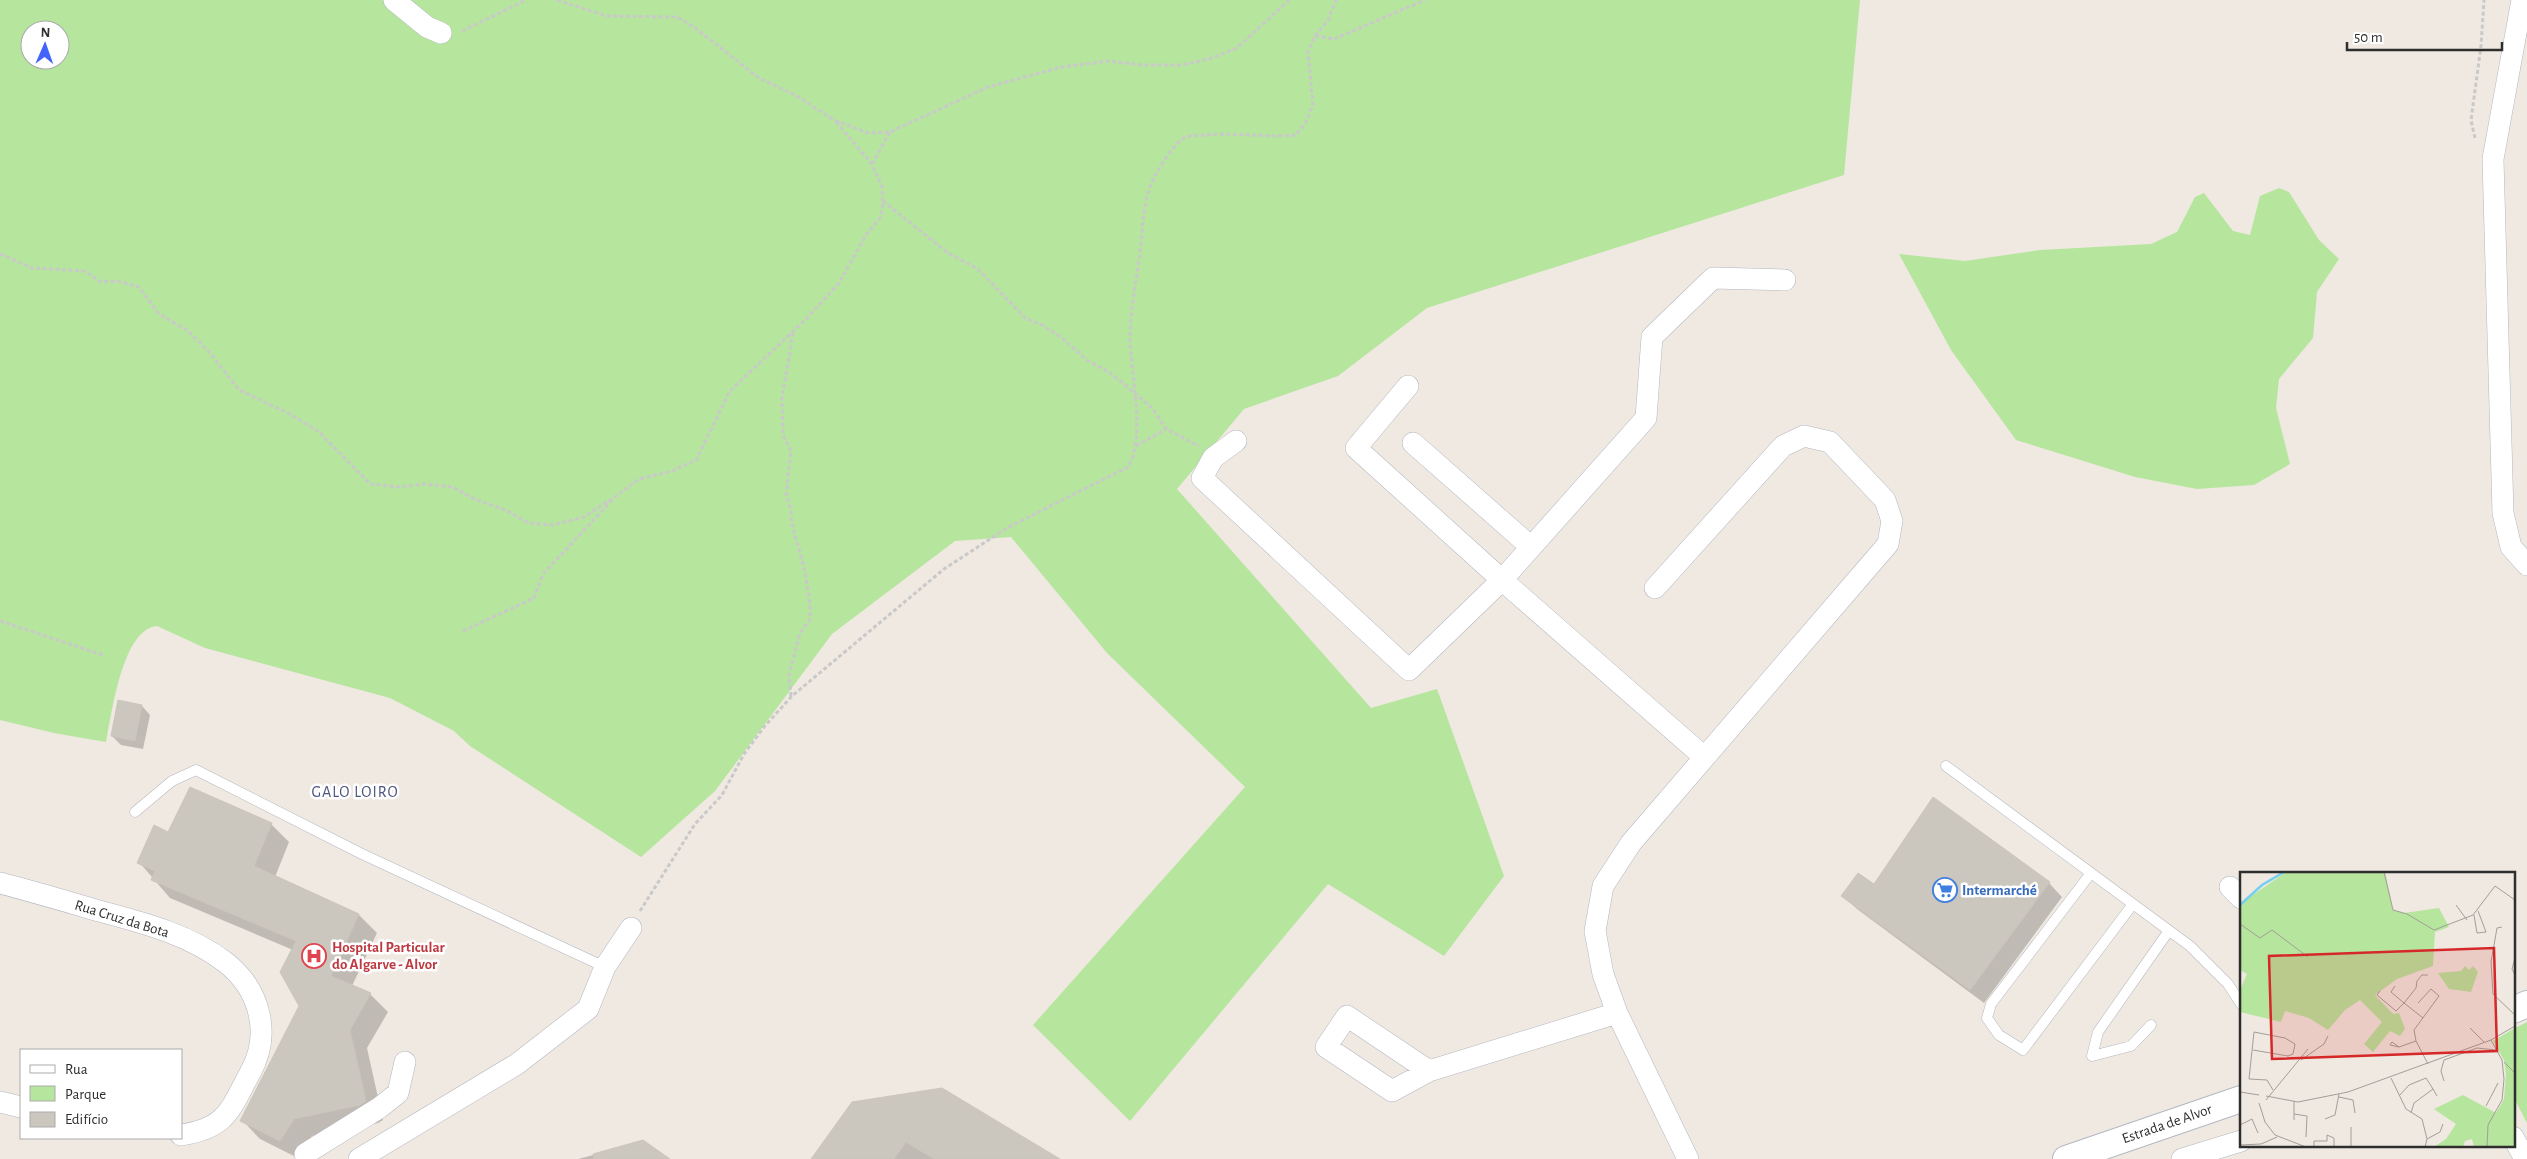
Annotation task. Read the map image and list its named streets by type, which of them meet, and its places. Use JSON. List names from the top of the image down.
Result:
{
  "streets": {
    "street": ["Rua Cruz da Bota", "Estrada de Alvor"]
  },
  "districts": ["GALO LOIRO"],
  "places": {
    "supermarket": ["Intermarché"],
    "hospital": ["Hospital Particular do Algarve - Alvor"]
  },
  "legend": ["Rua", "Parque", "Edifício"],
  "scale_bar": "50 m",
  "north": "top"
}
